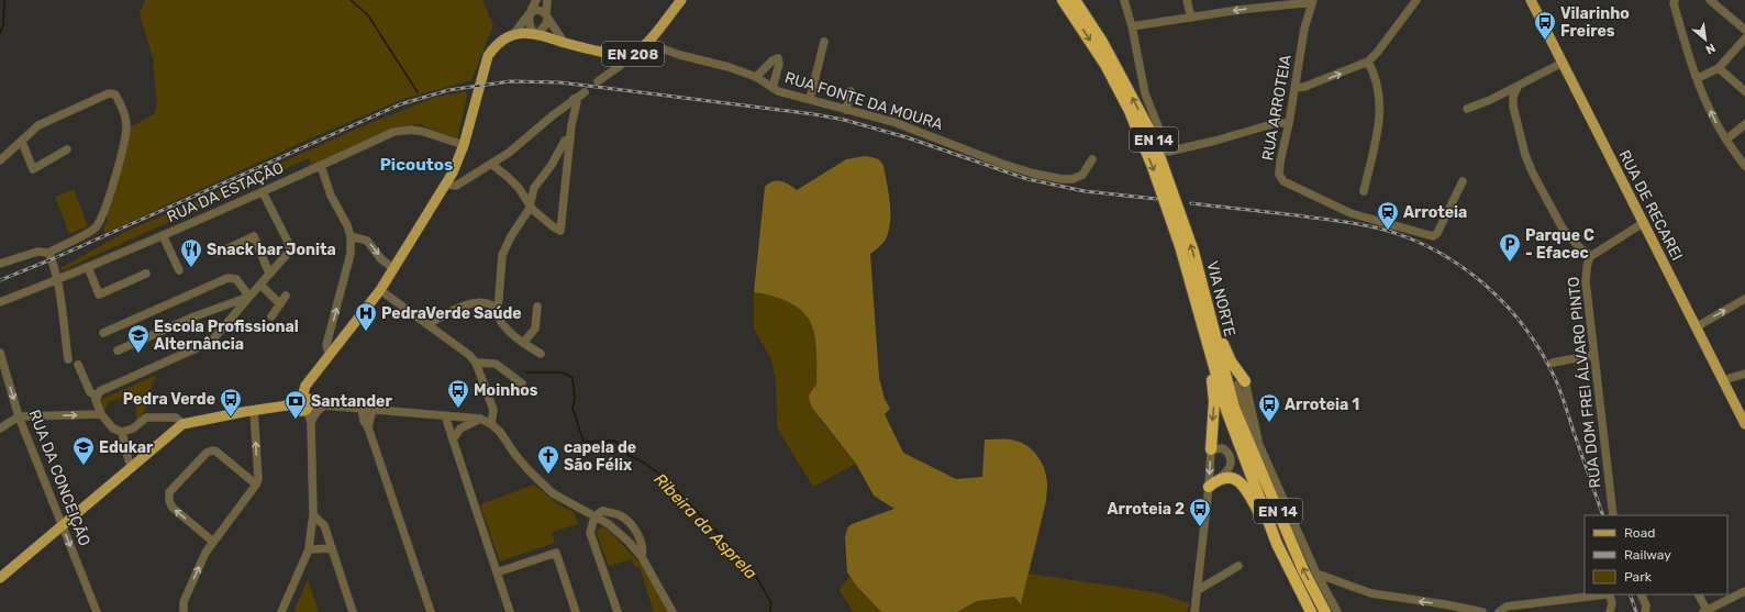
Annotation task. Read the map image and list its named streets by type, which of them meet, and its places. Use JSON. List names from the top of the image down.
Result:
{
  "streets": {
    "highway": ["EN 14", "VIA NORTE"],
    "main road": ["EN 208", "RUA DE RECAREI"],
    "street": [
      "RUA FONTE DA MOURA",
      "RUA ARROTEIA",
      "RUA DA ESTAÇÃO",
      "RUA DOM FREI ÁLVARO PINTO",
      "RUA DA CONCEIÇÃO"
    ]
  },
  "crossings": [
    ["EN 208", "RUA FONTE DA MOURA"],
    ["EN 208", "RUA DA ESTAÇÃO"],
    ["RUA DE RECAREI", "RUA DOM FREI ÁLVARO PINTO"]
  ],
  "one_way": ["RUA DA CONCEIÇÃO"],
  "districts": ["Picoutos"],
  "water": ["Ribeira da Asprela"],
  "places": {
    "bus stop": [
      "Vilarinho Freires",
      "Moinhos",
      "Pedra Verde",
      "Arroteia 1",
      "Arroteia 2"
    ],
    "station": ["Arroteia"],
    "parking": ["Parque C - Efacec"],
    "restaurant": ["Snack bar Jonita"],
    "hospital": ["PedraVerde Saúde"],
    "school or university": ["Escola Profissional Alternância", "Edukar"],
    "bank": ["Santander"],
    "church": ["capela de São Félix"]
  },
  "legend": ["Road", "Railway", "Park"],
  "north": "bottom right"
}
